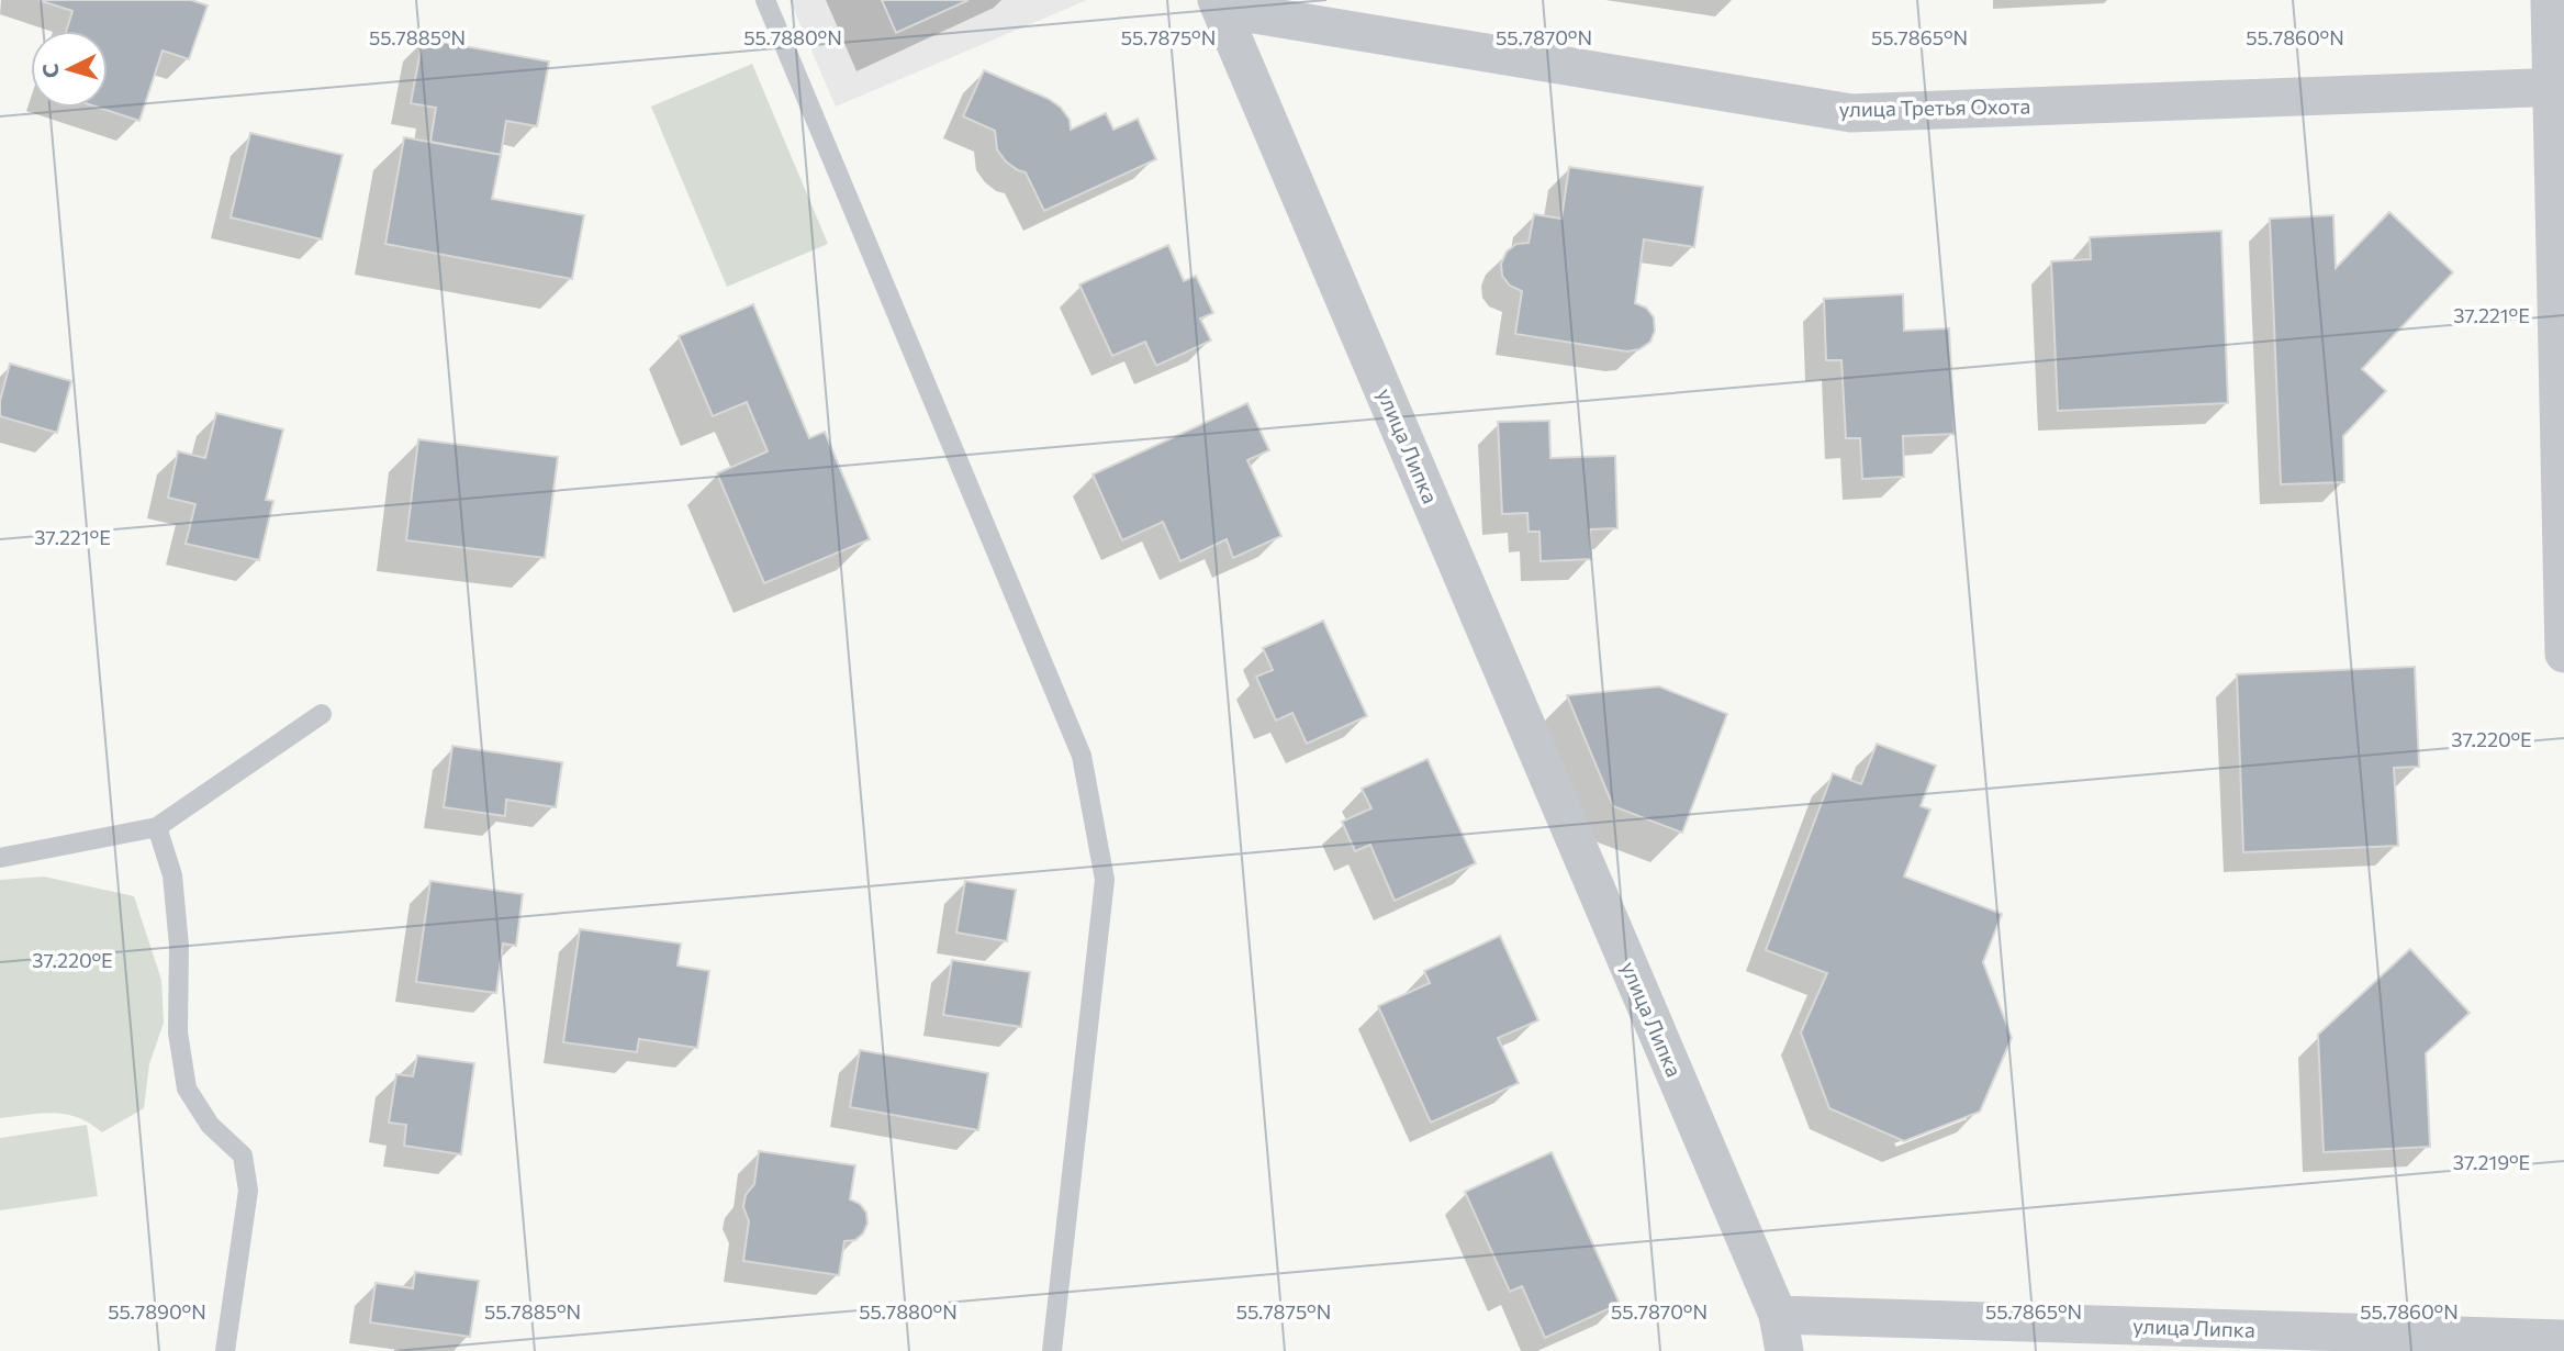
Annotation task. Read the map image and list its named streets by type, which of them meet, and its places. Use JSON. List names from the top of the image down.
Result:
{
  "streets": {
    "street": ["улица Третья Охота", "улица Липка"]
  },
  "crossings": [
    ["улица Третья Охота", "улица Липка"]
  ],
  "north": "left",
  "coordinates": [
    "55.7885°N",
    "55.7880°N",
    "55.7875°N",
    "55.7870°N",
    "55.7865°N",
    "55.7860°N",
    "37.221°E",
    "37.220°E",
    "37.219°E",
    "55.7890°N"
  ]
}
